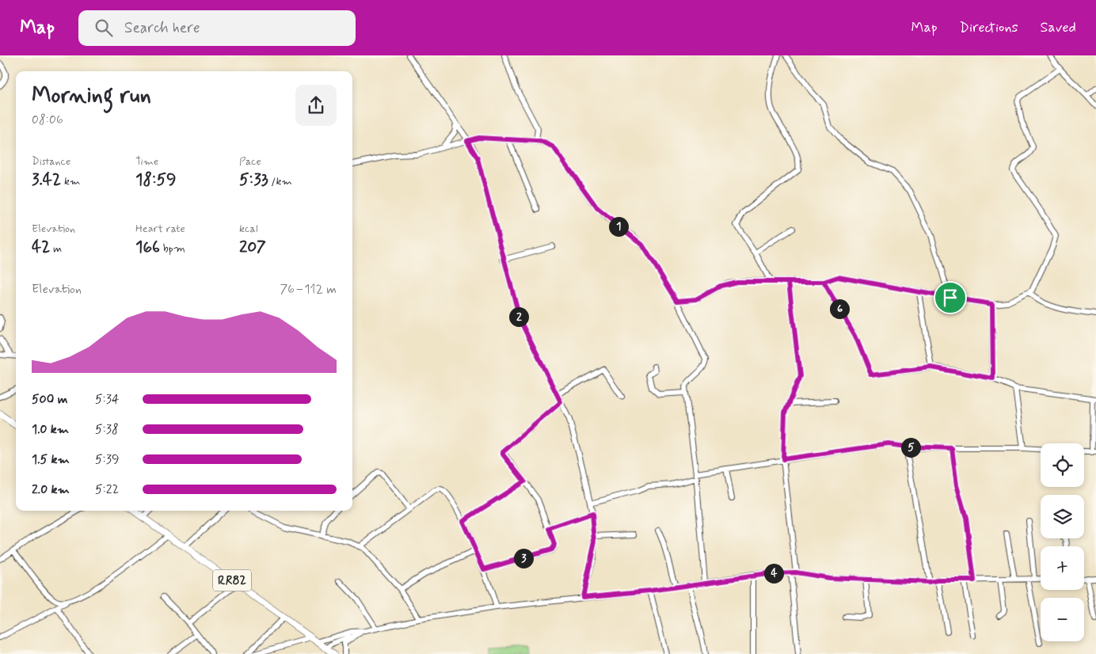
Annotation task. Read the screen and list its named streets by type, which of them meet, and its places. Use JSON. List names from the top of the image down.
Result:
{
  "streets": {
    "main road": ["RR82"]
  },
  "page": {
    "header": "Map",
    "search": "Search here",
    "nav": ["Map", "Directions", "Saved"],
    "heading": ["Morning run", "08:06"],
    "stats": [
      ["Distance", "3.42 km"],
      ["Time", "18:59"],
      ["Pace", "5:33 /km"],
      ["Elevation", "42 m"],
      ["Heart rate", "166 bpm"],
      ["kcal", "207"]
    ],
    "pins": [
      "1",
      "6",
      "2",
      "5",
      "3",
      "4"
    ],
    "chart": ["Elevation", "76–112 m"],
    "list": [
      {
        "name": "500 m",
        "note": "5:34"
      },
      {
        "name": "1.0 km",
        "note": "5:38"
      },
      {
        "name": "1.5 km",
        "note": "5:39"
      },
      {
        "name": "2.0 km",
        "note": "5:22"
      }
    ],
    "map_buttons": ["+", "−"]
  }
}
